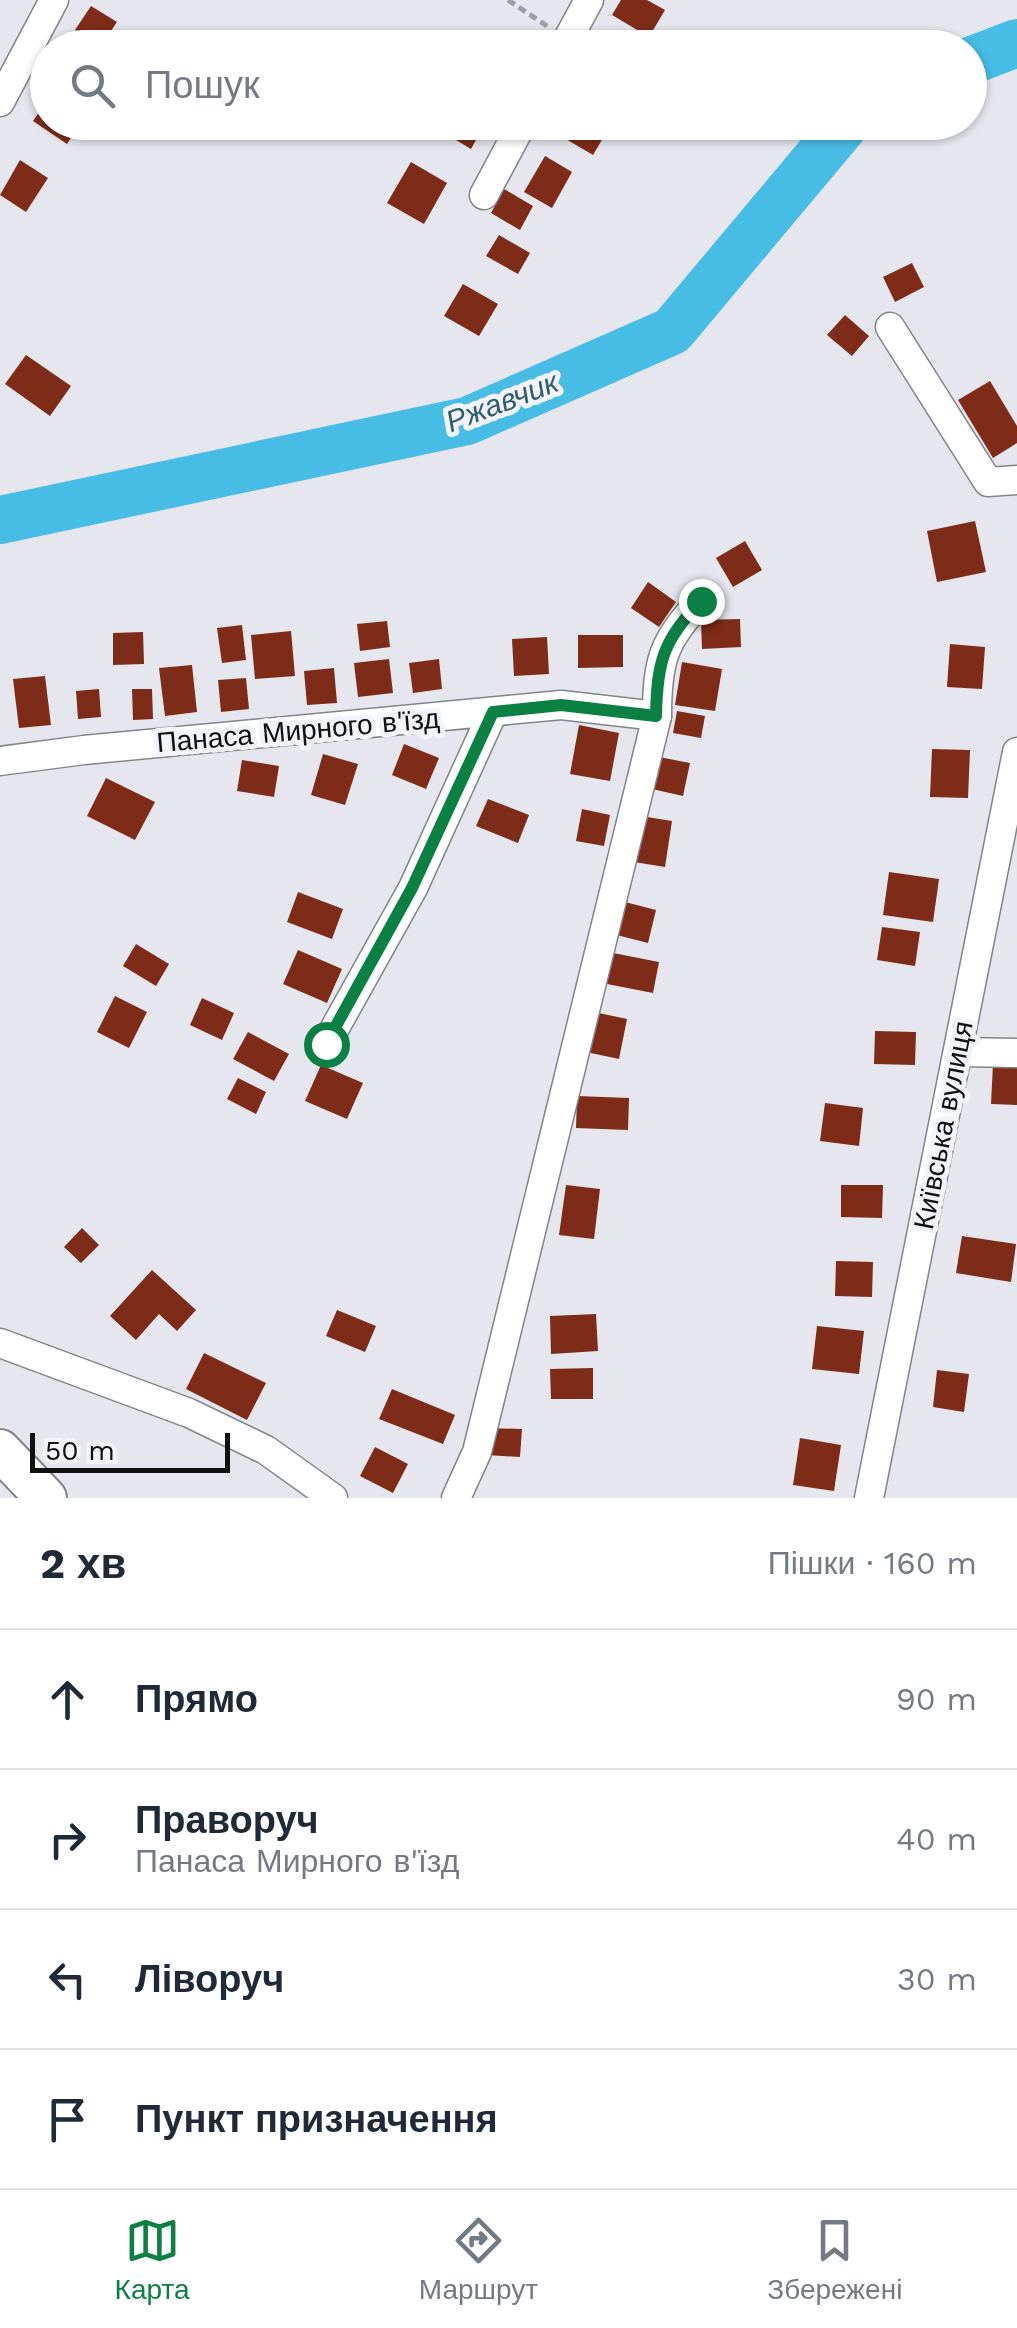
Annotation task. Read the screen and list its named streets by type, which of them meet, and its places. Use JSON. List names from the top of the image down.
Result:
{
  "streets": {
    "street": ["Панаса Мирного в'їзд", "Київська вулиця"]
  },
  "water": ["Ржавчик"],
  "scale_bar": "50 m",
  "page": {
    "search": "Пошук",
    "scale": "50 m",
    "heading": ["2 хв", "Пішки · 160 m"],
    "list": [
      ["Прямо", "90 m"],
      ["Праворуч", "Панаса Мирного в'їзд", "40 m"],
      ["Ліворуч", "30 m"],
      "Пункт призначення"
    ],
    "nav": ["Карта", "Маршрут", "Збережені"]
  }
}
